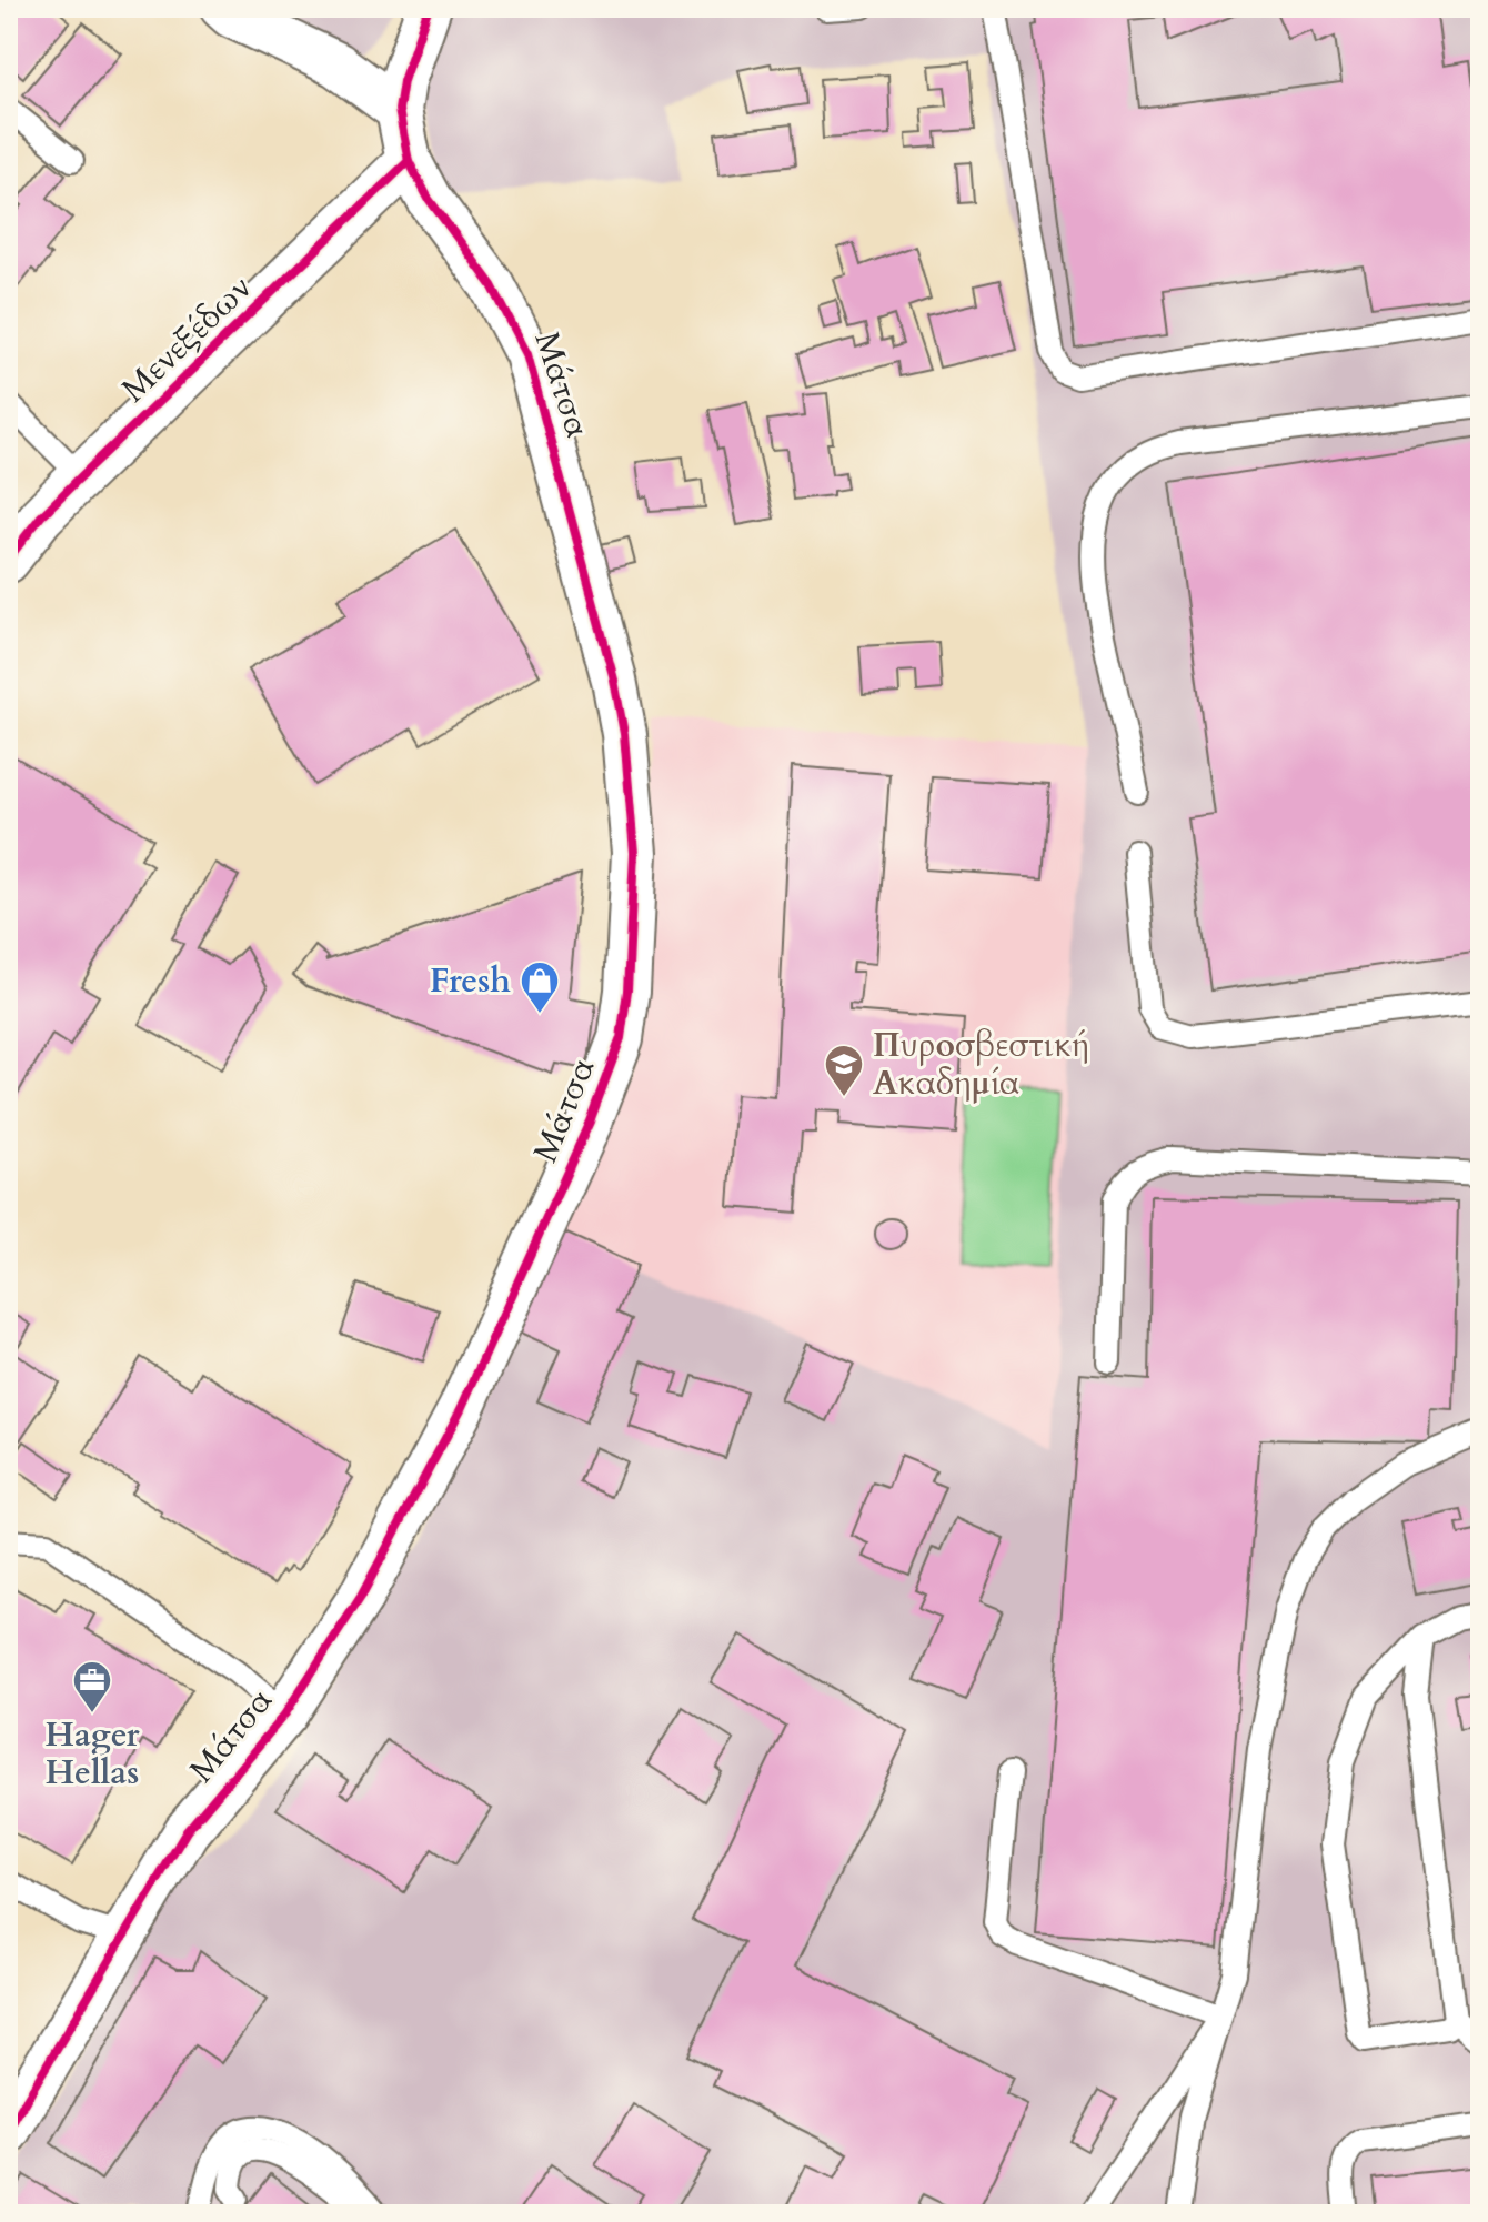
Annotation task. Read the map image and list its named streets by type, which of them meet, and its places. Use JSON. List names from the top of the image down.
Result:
{
  "streets": {
    "street": ["Μενεξέδων", "Μάτσα"]
  },
  "crossings": [
    ["Μενεξέδων", "Μάτσα"]
  ],
  "places": {
    "shop": ["Fresh"],
    "school or university": ["Πυροσβεστική Ακαδημία"],
    "office": ["Hager Hellas"]
  }
}
